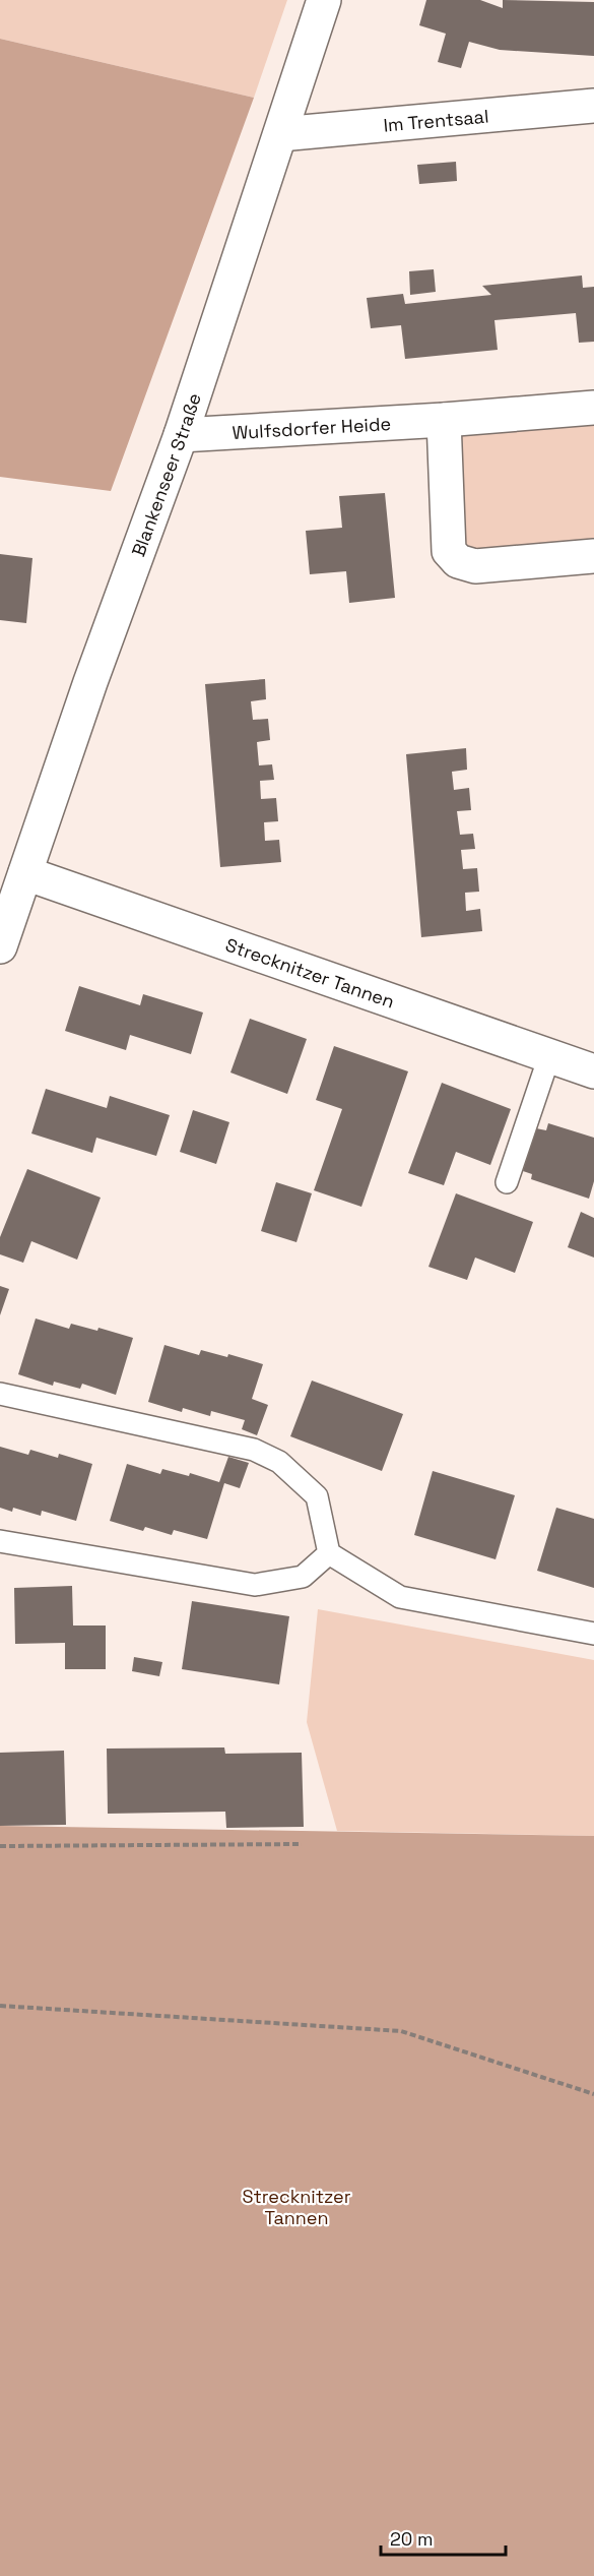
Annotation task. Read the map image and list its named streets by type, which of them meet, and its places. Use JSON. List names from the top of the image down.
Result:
{
  "streets": {
    "street": [
      "Im Trentsaal",
      "Wulfsdorfer Heide",
      "Blankenseer Straße",
      "Strecknitzer Tannen"
    ]
  },
  "crossings": [
    ["Im Trentsaal", "Blankenseer Straße"],
    ["Wulfsdorfer Heide", "Blankenseer Straße"],
    ["Blankenseer Straße", "Strecknitzer Tannen"]
  ],
  "parks": ["Strecknitzer Tannen"],
  "scale_bar": "20 m"
}
